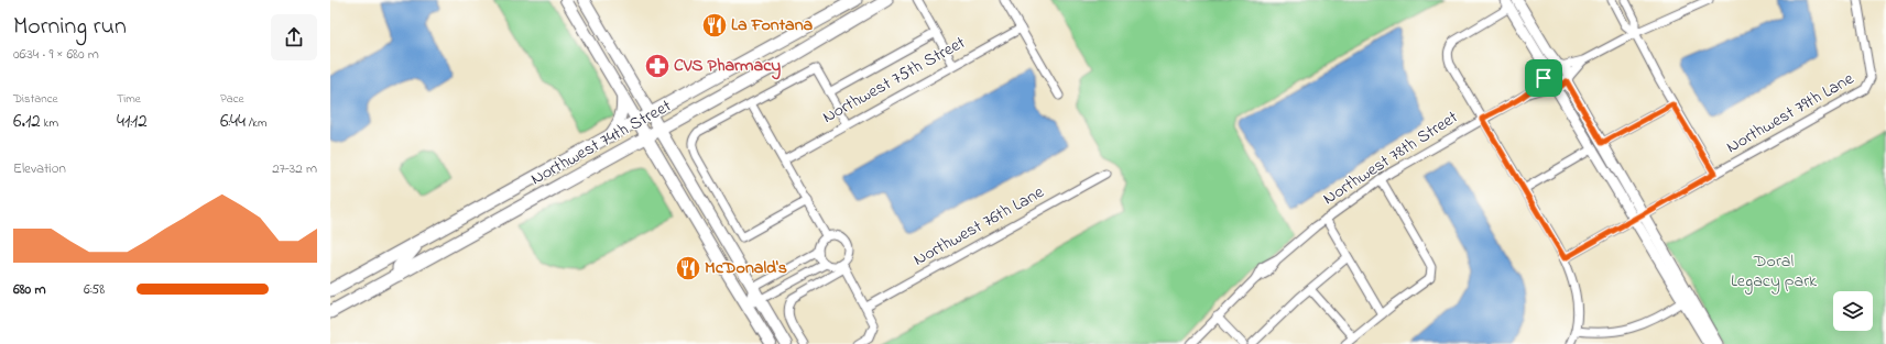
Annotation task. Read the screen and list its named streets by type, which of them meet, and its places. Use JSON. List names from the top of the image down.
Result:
{
  "streets": {
    "main road": ["Northwest 74th Street"],
    "street": [
      "Northwest 75th Street",
      "Northwest 79th Lane",
      "Northwest 78th Street",
      "Northwest 76th Lane"
    ]
  },
  "parks": ["Doral Legacy park"],
  "places": {
    "restaurant": ["La Fontana", "McDonald's"],
    "pharmacy": ["CVS Pharmacy"]
  },
  "page": {
    "heading": ["Morning run", "06:34 · 9 × 680 m"],
    "stats": [
      ["Distance", "6.12 km"],
      ["Time", "41:12"],
      ["Pace", "6:44 /km"]
    ],
    "chart": ["Elevation", "27–32 m"],
    "list": [
      {
        "name": "680 m",
        "note": "6:58"
      }
    ]
  }
}
